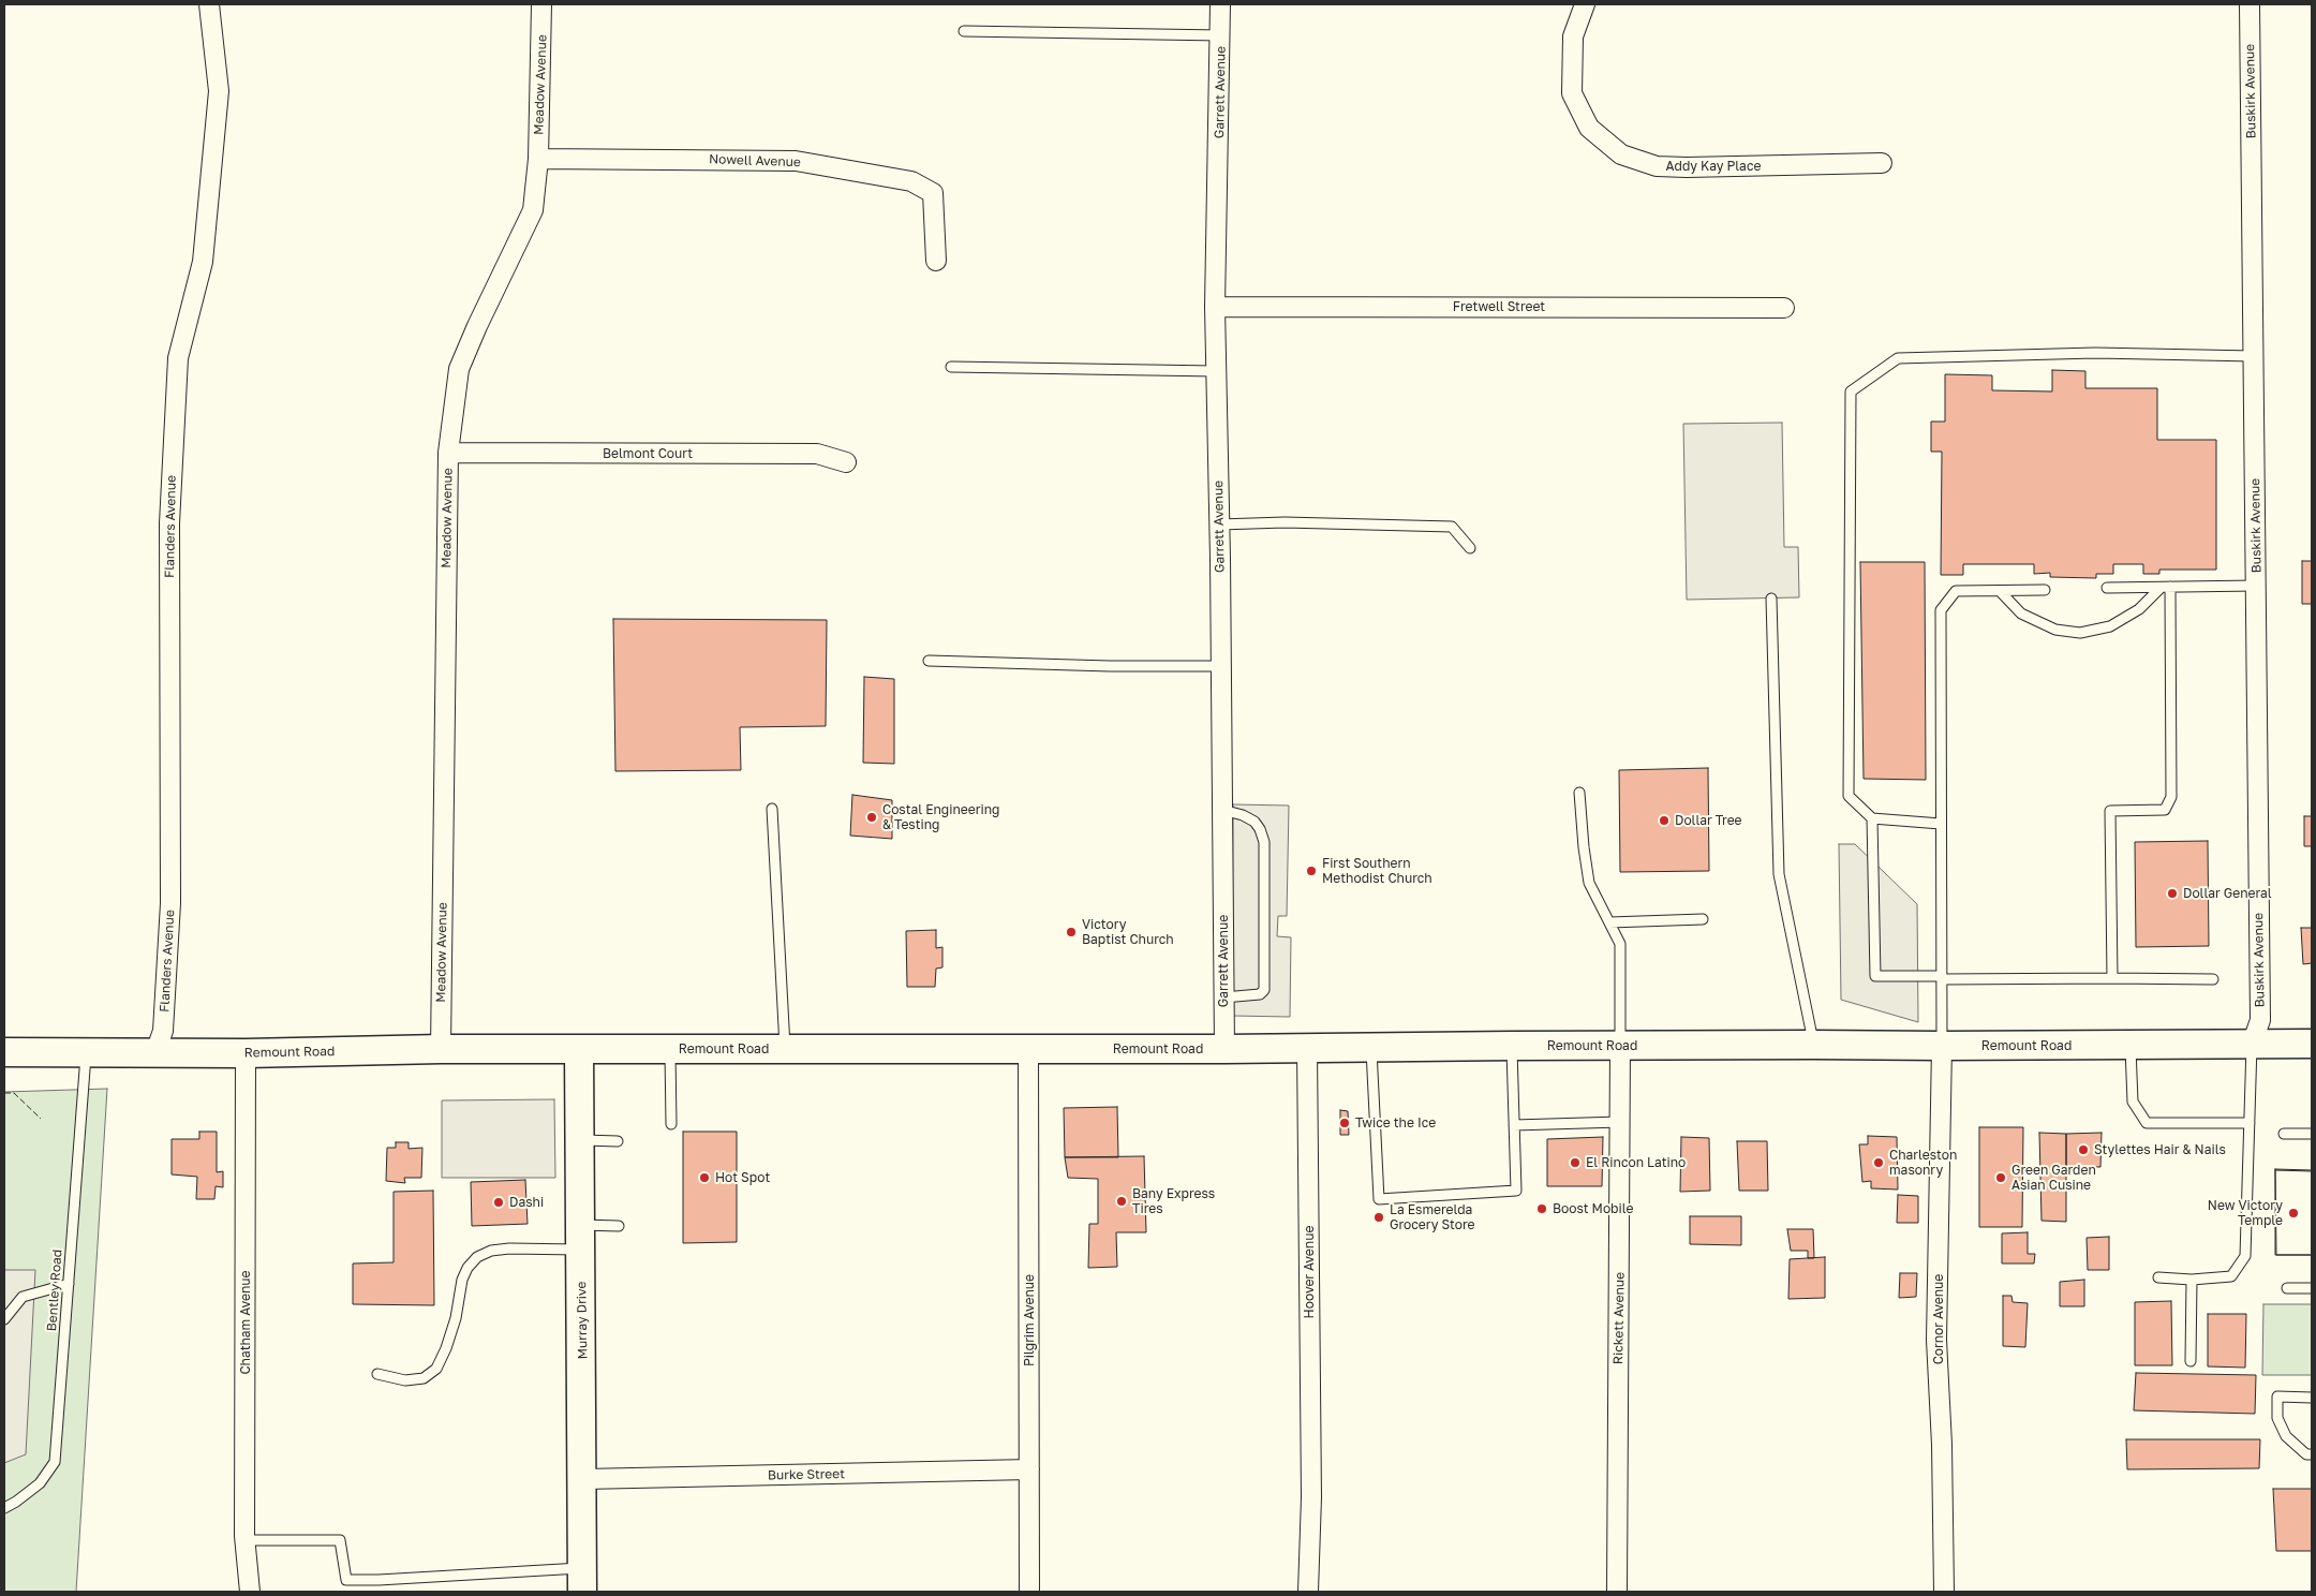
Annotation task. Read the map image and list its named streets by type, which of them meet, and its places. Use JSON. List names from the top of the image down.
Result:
{
  "streets": {
    "main road": ["Remount Road", "Murray Drive"],
    "street": [
      "Meadow Avenue",
      "Buskirk Avenue",
      "Garrett Avenue",
      "Nowell Avenue",
      "Addy Kay Place",
      "Fretwell Street",
      "Belmont Court",
      "Flanders Avenue",
      "Hoover Avenue",
      "Rickett Avenue",
      "Cornor Avenue",
      "Pilgrim Avenue",
      "Chatham Avenue",
      "Burke Street"
    ],
    "lane": ["Bentley Road"]
  },
  "crossings": [
    ["Meadow Avenue", "Nowell Avenue"],
    ["Meadow Avenue", "Belmont Court"],
    ["Meadow Avenue", "Remount Road"],
    ["Buskirk Avenue", "Remount Road"],
    ["Garrett Avenue", "Fretwell Street"],
    ["Garrett Avenue", "Remount Road"],
    ["Flanders Avenue", "Remount Road"],
    ["Remount Road", "Hoover Avenue"],
    ["Remount Road", "Bentley Road"],
    ["Remount Road", "Rickett Avenue"],
    ["Remount Road", "Cornor Avenue"],
    ["Remount Road", "Murray Drive"],
    ["Remount Road", "Pilgrim Avenue"],
    ["Remount Road", "Chatham Avenue"],
    ["Murray Drive", "Burke Street"],
    ["Pilgrim Avenue", "Burke Street"]
  ],
  "places": [
    "Costal Engineering & Testing",
    "Dollar Tree",
    "First Southern Methodist Church",
    "Dollar General",
    "Victory Baptist Church",
    "Twice the Ice",
    "Stylettes Hair & Nails",
    "El Rincon Latino",
    "Charleston masonry",
    "Hot Spot",
    "Green Garden Asian Cusine",
    "Bany Express Tires",
    "Dashi",
    "Boost Mobile",
    "New Victory Temple",
    "La Esmerelda Grocery Store"
  ]
}
